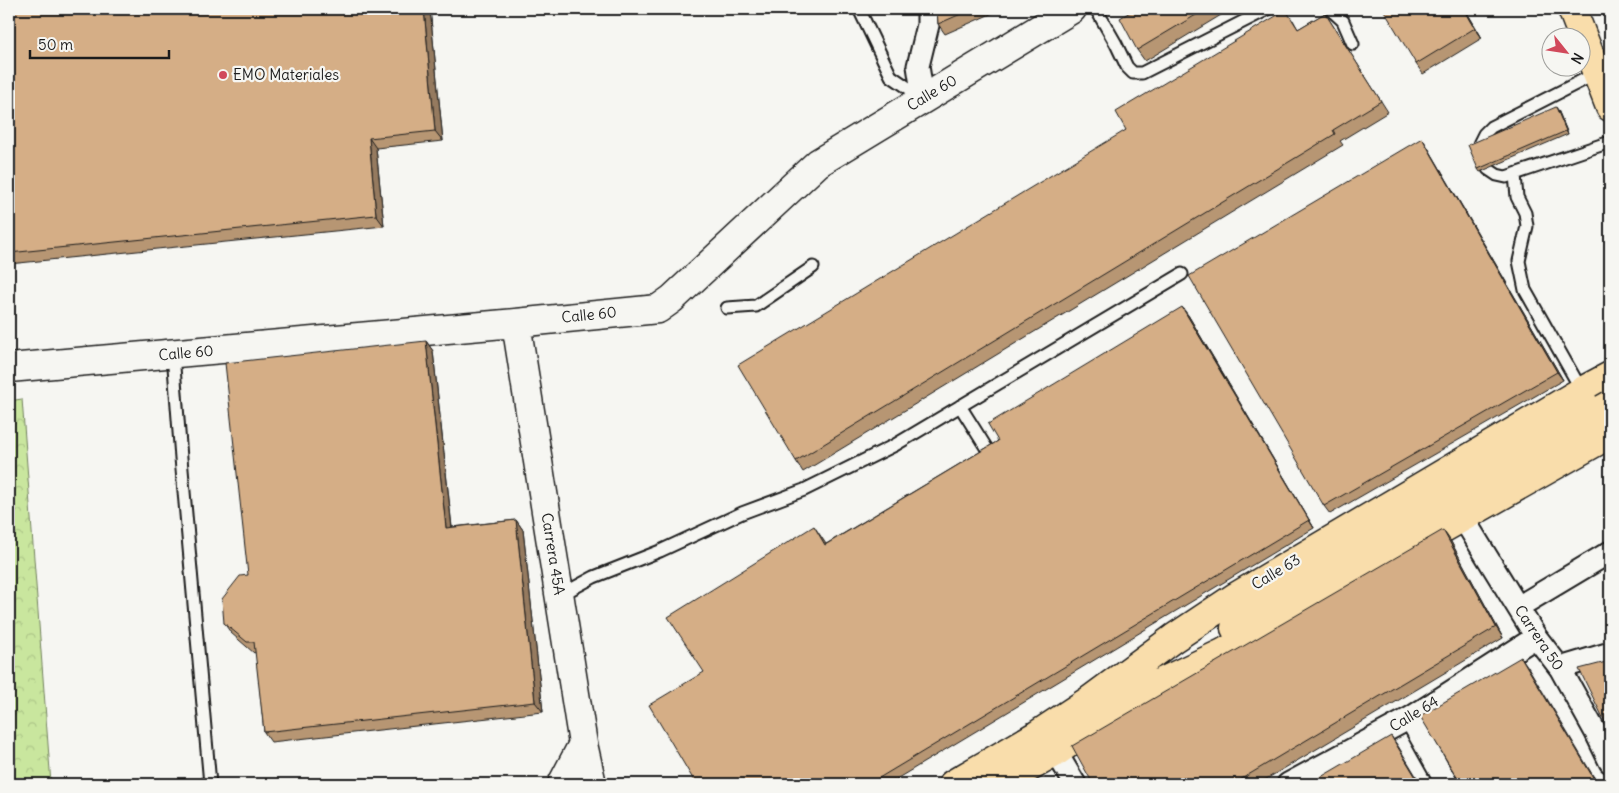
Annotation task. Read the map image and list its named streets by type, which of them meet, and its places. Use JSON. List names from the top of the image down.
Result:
{
  "streets": {
    "main road": ["Calle 63"],
    "street": [
      "Calle 60",
      "Carrera 45A",
      "Carrera 50",
      "Calle 64"
    ]
  },
  "crossings": [
    ["Calle 60", "Carrera 45A"],
    ["Carrera 50", "Calle 64"]
  ],
  "places": ["EMO Materiales"],
  "scale_bar": "50 m",
  "north": "bottom right"
}
